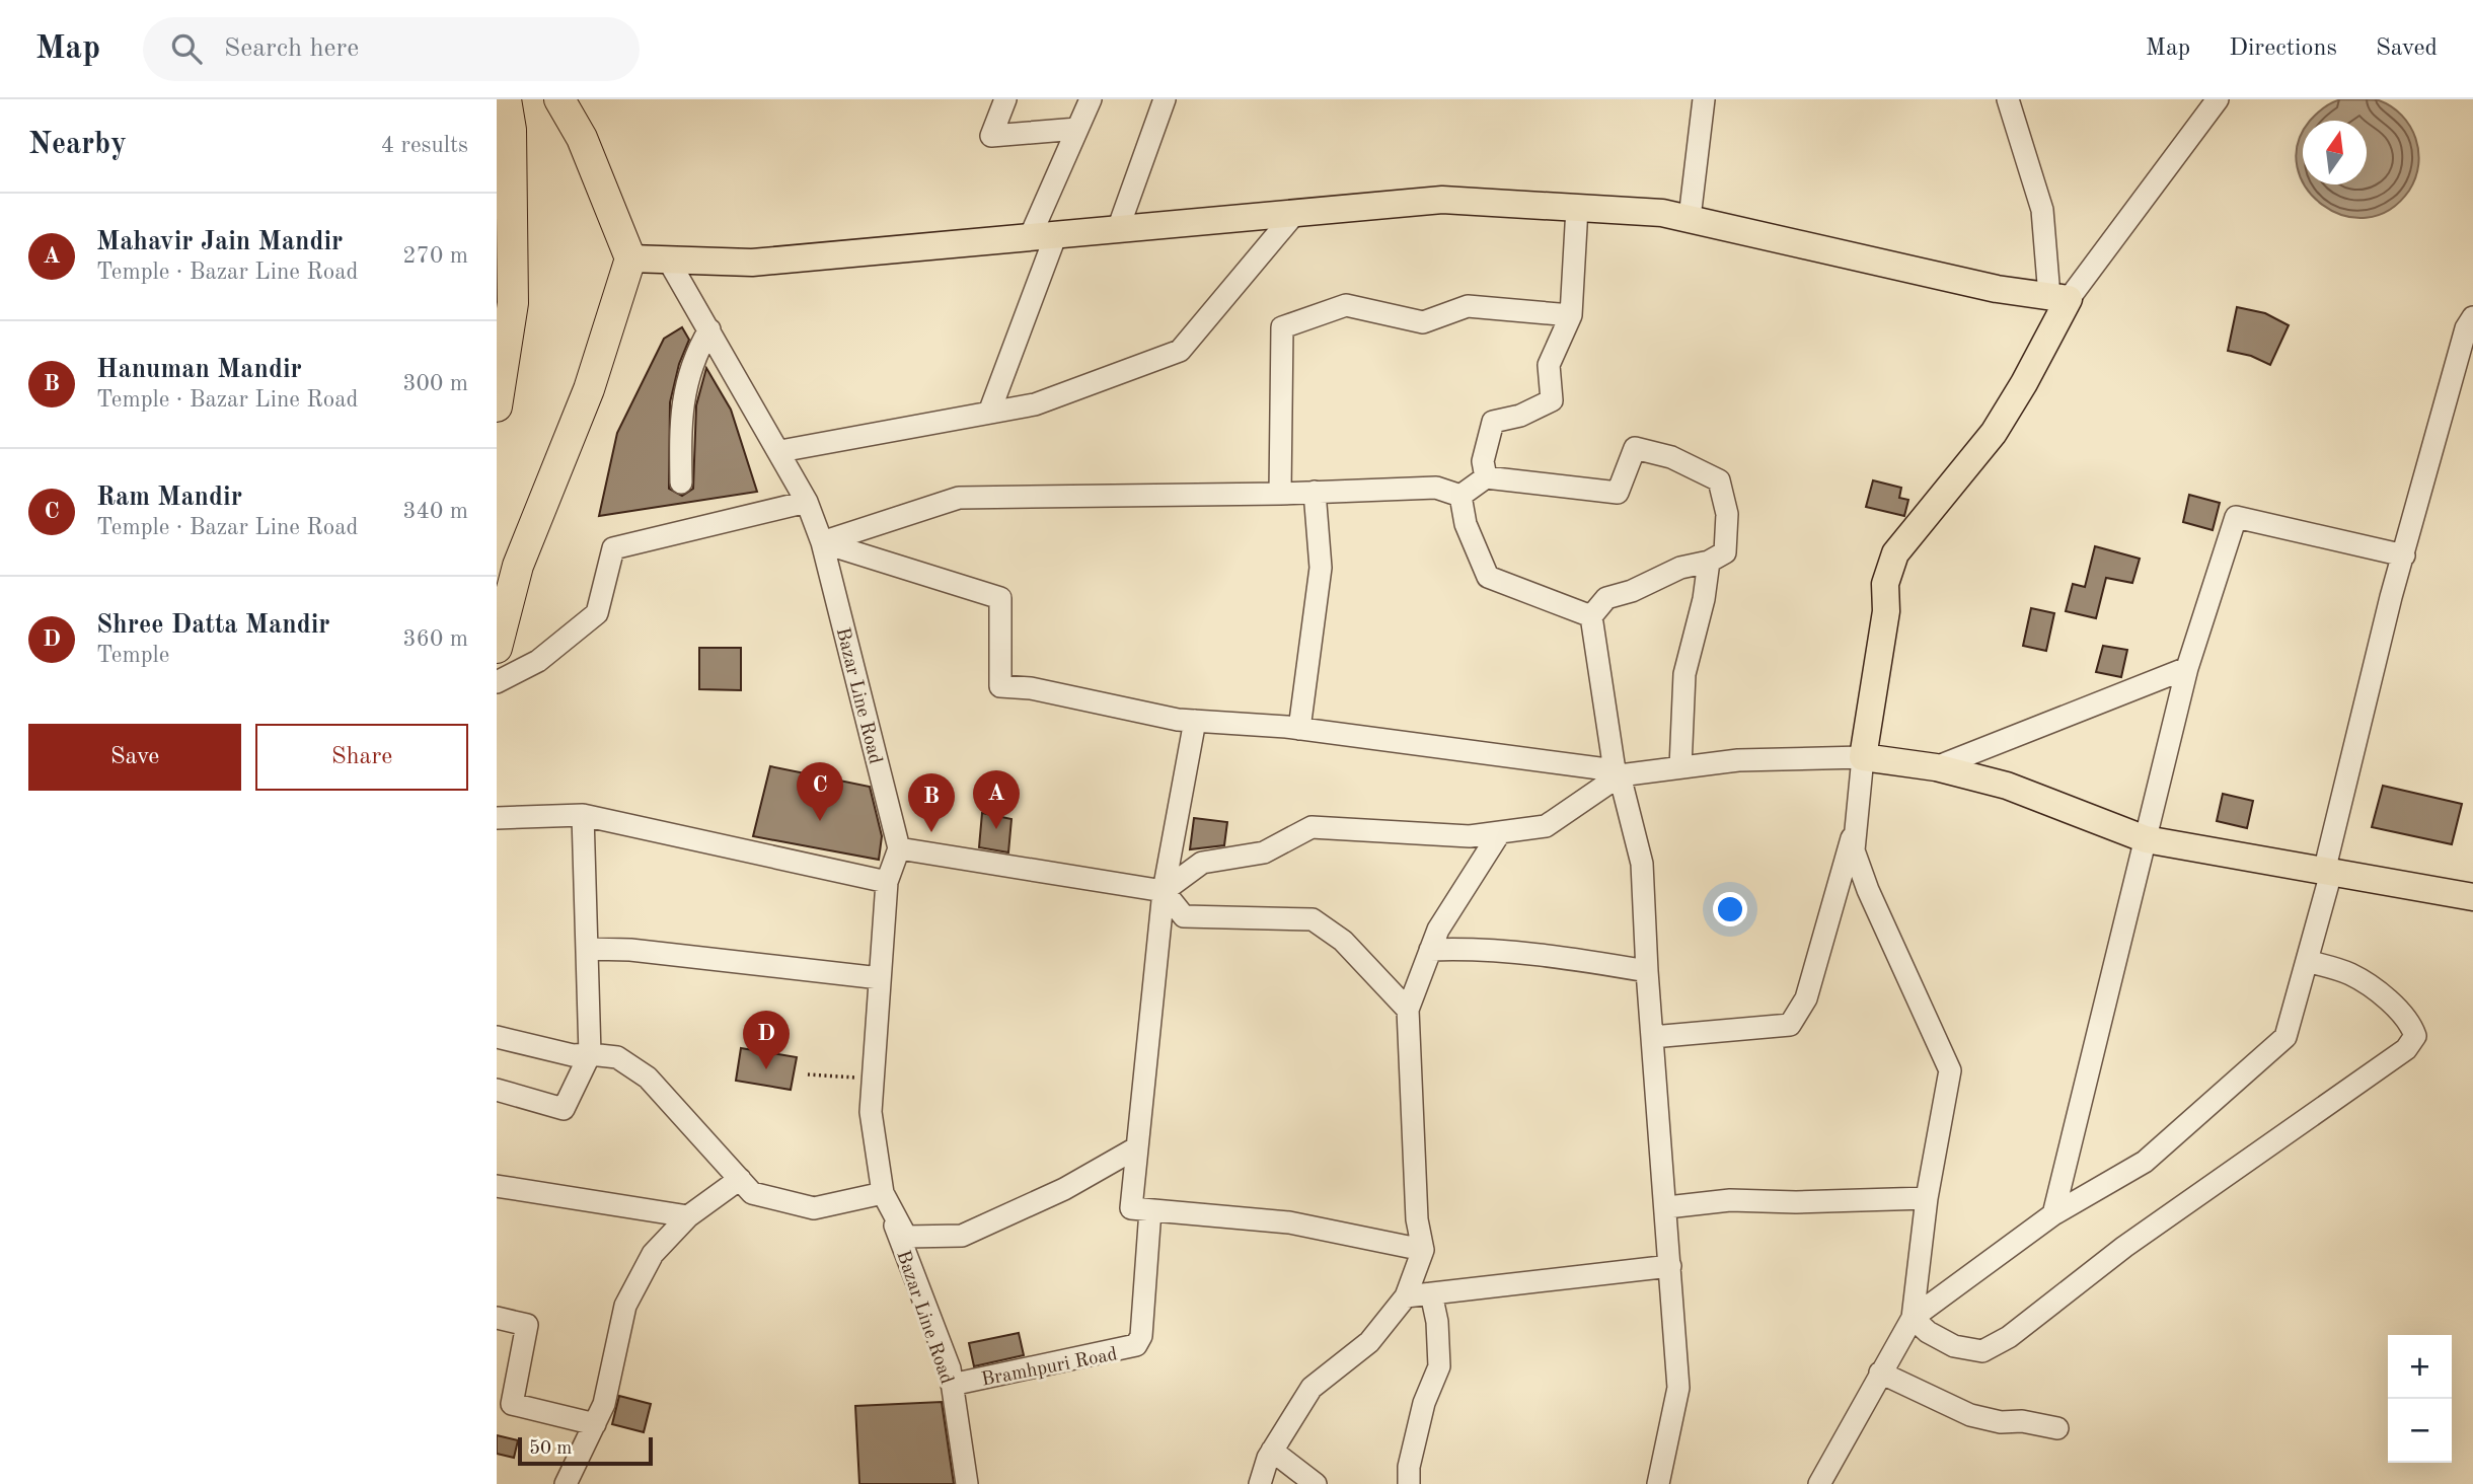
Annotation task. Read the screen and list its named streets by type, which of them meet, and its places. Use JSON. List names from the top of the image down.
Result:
{
  "streets": {
    "street": ["Bazar Line Road", "Bramhpuri Road"]
  },
  "crossings": [
    ["Bazar Line Road", "Bramhpuri Road"]
  ],
  "scale_bar": "50 m",
  "north": "top",
  "page": {
    "header": "Map",
    "search": "Search here",
    "nav": ["Map", "Directions", "Saved"],
    "heading": ["Nearby", "4 results"],
    "list": [
      {
        "mark": "A",
        "name": "Mahavir Jain Mandir",
        "note": "Temple · Bazar Line Road",
        "value": "270 m"
      },
      {
        "mark": "B",
        "name": "Hanuman Mandir",
        "note": "Temple · Bazar Line Road",
        "value": "300 m"
      },
      {
        "mark": "C",
        "name": "Ram Mandir",
        "note": "Temple · Bazar Line Road",
        "value": "340 m"
      },
      {
        "mark": "D",
        "name": "Shree Datta Mandir",
        "note": "Temple",
        "value": "360 m"
      }
    ],
    "buttons": ["Save", "Share"],
    "pins": [
      "C",
      "A",
      "B",
      "D"
    ],
    "map_buttons": ["+", "−"],
    "scale": "50 m"
  }
}
